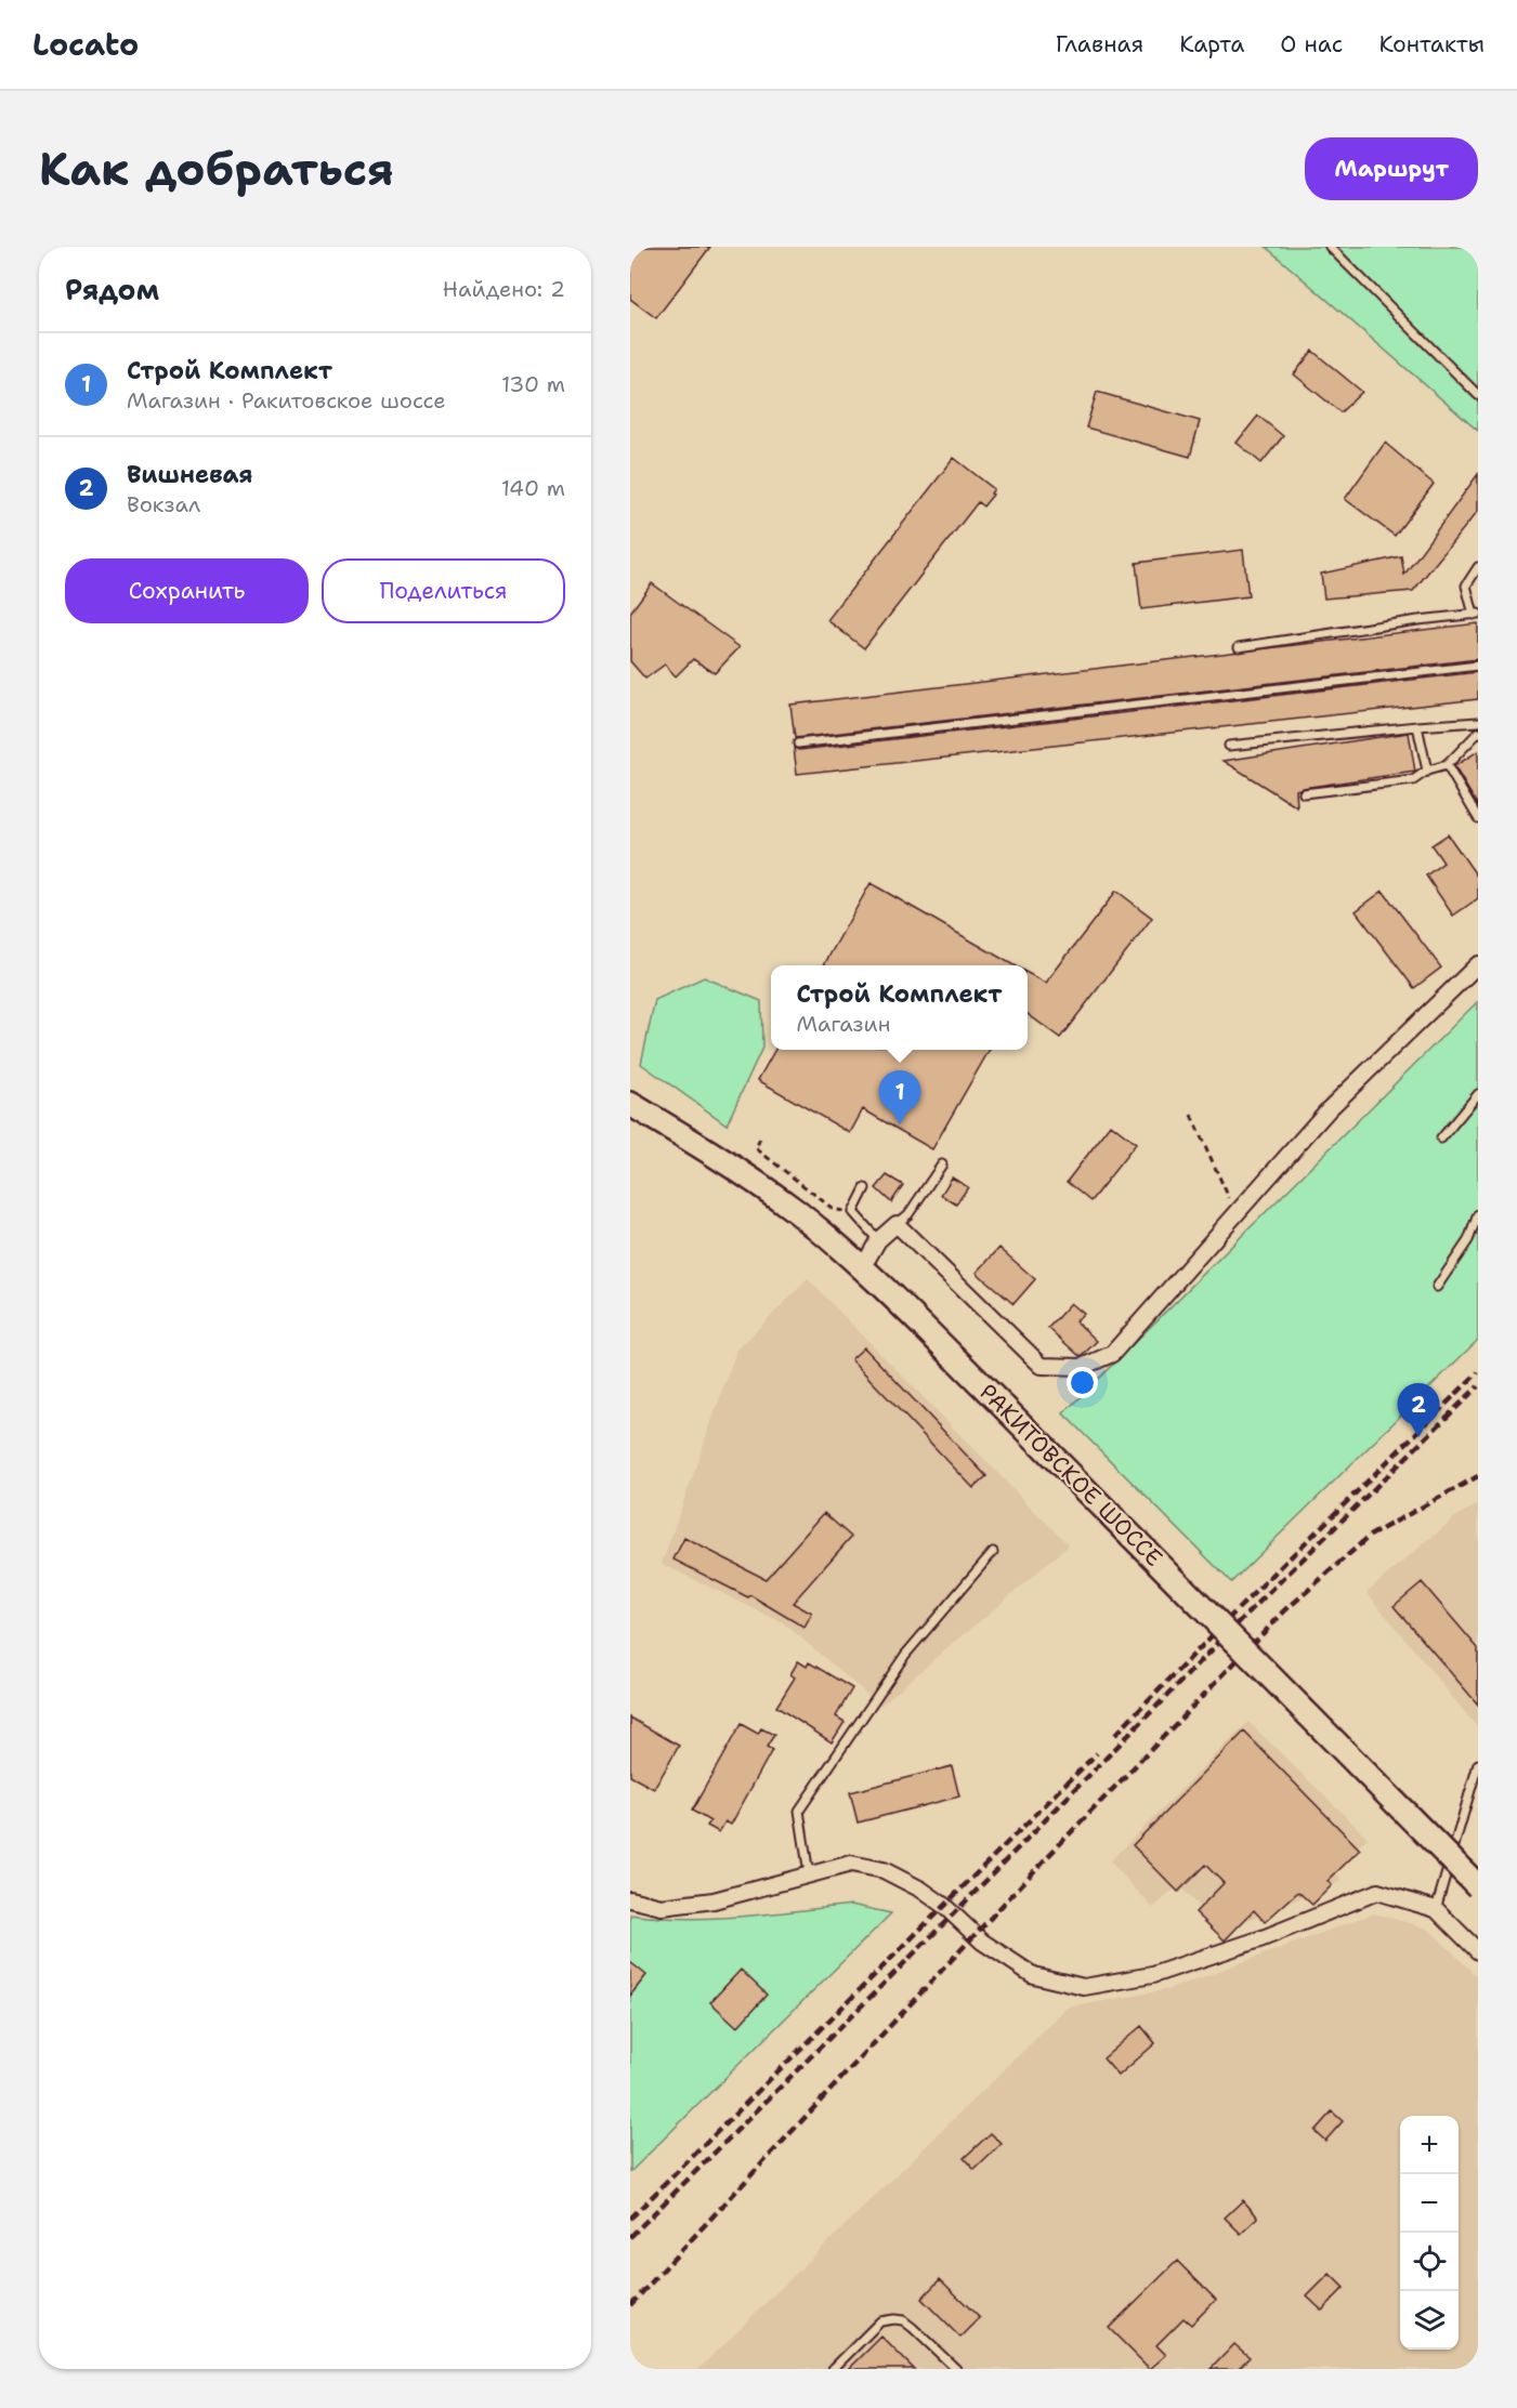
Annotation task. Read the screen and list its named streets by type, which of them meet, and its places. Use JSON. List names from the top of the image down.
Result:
{
  "streets": {
    "main road": ["РАКИТОВСКОЕ ШОССЕ"]
  },
  "page": {
    "header": "Locato",
    "nav": [
      "Главная",
      "Карта",
      "О нас",
      "Контакты"
    ],
    "buttons": [
      "Маршрут",
      ["Сохранить", "Поделиться"]
    ],
    "title": "Как добраться",
    "heading": ["Рядом", "Найдено: 2"],
    "list": [
      {
        "mark": "1",
        "name": "Строй Комплект",
        "note": "Магазин · Ракитовское шоссе",
        "value": "130 m"
      },
      {
        "mark": "2",
        "name": "Вишневая",
        "note": "Вокзал",
        "value": "140 m"
      }
    ],
    "popup": ["Строй Комплект", "Магазин"],
    "pins": ["1", "2"],
    "map_buttons": ["+", "−"]
  }
}
